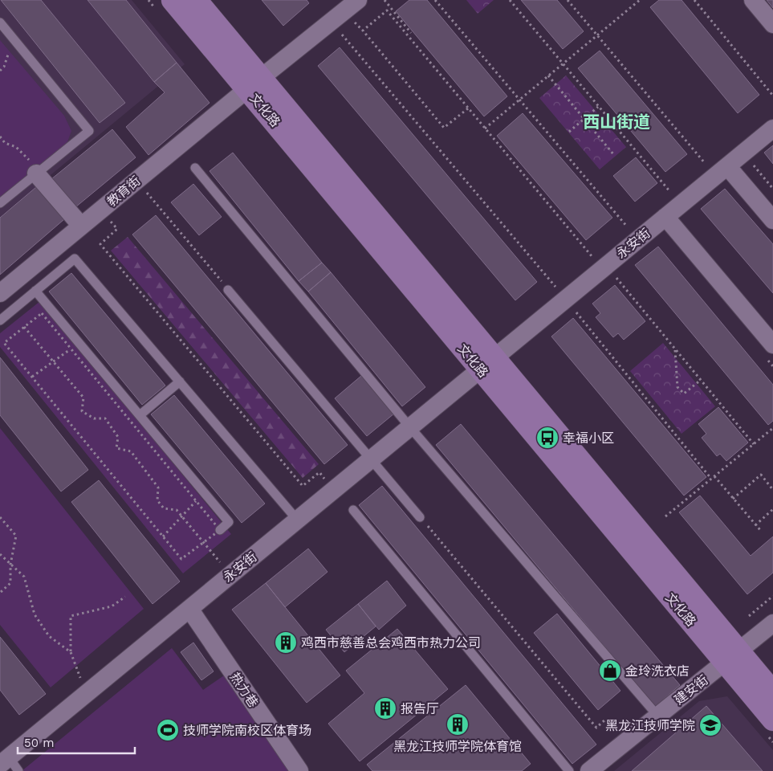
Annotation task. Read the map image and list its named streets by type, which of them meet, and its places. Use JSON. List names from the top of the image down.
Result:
{
  "streets": {
    "main road": ["文化路"],
    "street": [
      "教育街",
      "永安街",
      "热力巷",
      "建安街"
    ]
  },
  "crossings": [
    ["文化路", "教育街"],
    ["文化路", "永安街"],
    ["文化路", "建安街"],
    ["永安街", "热力巷"]
  ],
  "districts": ["西山街道"],
  "places": {
    "bus stop": ["幸福小区"],
    "building": ["鸡西市慈善总会鸡西市热力公司", "报告厅", "黑龙江技师学院体育馆"],
    "shop": ["金玲洗衣店"],
    "school or university": ["黑龙江技师学院"],
    "sports": ["技师学院南校区体育场"]
  },
  "scale_bar": "50 m"
}
